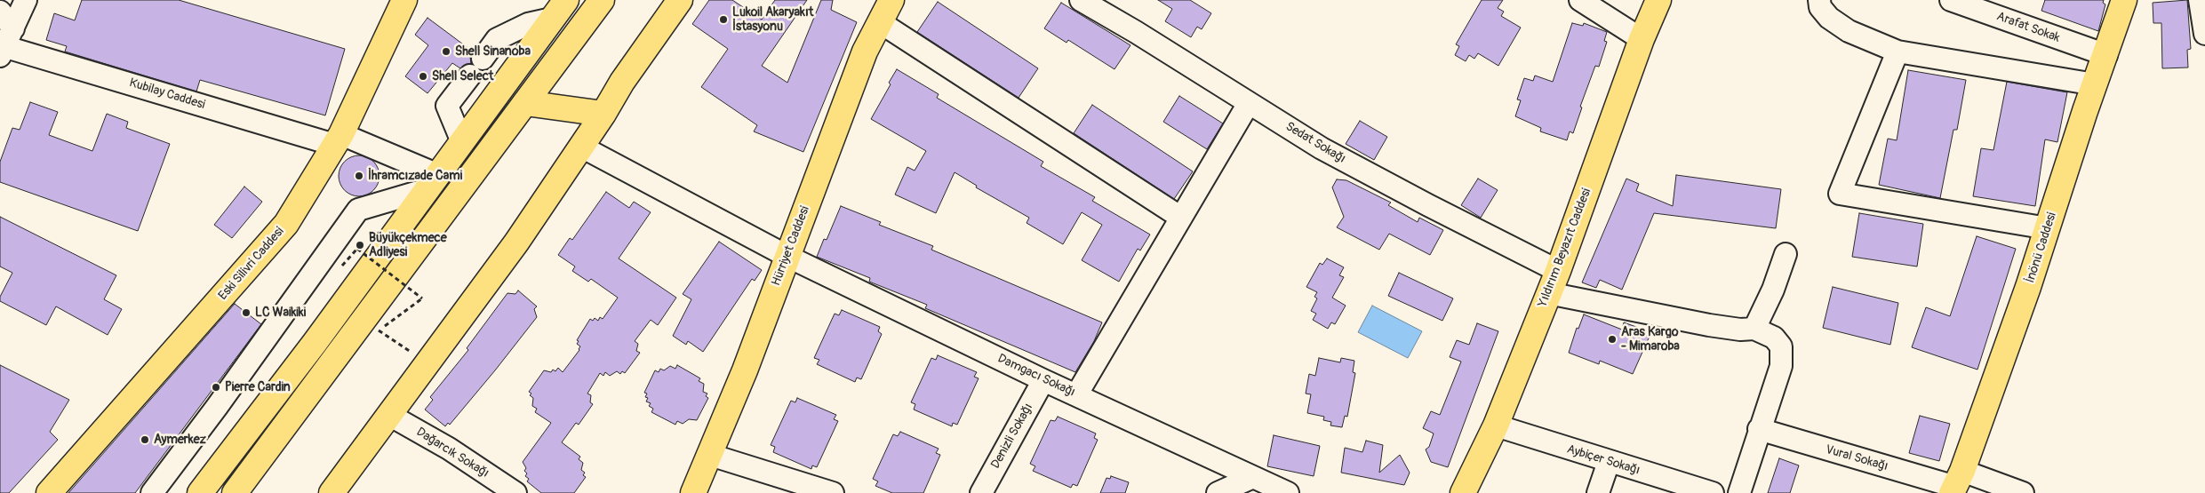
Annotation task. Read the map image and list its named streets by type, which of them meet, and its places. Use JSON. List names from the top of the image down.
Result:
{
  "streets": {
    "main road": [
      "Hürriyet Caddesi",
      "Yıldırım Beyazıt Caddesi",
      "İnönü Caddesi",
      "Eski Silivri Caddesi"
    ],
    "street": [
      "Arafat Sokak",
      "Kubilay Caddesi",
      "Sedat Sokağı",
      "Damgacı Sokağı",
      "Denizli Sokağı",
      "Dağarcık Sokağı",
      "Vural Sokağı",
      "Aybiçer Sokağı"
    ]
  },
  "crossings": [
    ["Arafat Sokak", "İnönü Caddesi"],
    ["Kubilay Caddesi", "Eski Silivri Caddesi"],
    ["Sedat Sokağı", "Yıldırım Beyazıt Caddesi"],
    ["Hürriyet Caddesi", "Damgacı Sokağı"],
    ["Yıldırım Beyazıt Caddesi", "Aybiçer Sokağı"],
    ["İnönü Caddesi", "Vural Sokağı"],
    ["Damgacı Sokağı", "Denizli Sokağı"]
  ],
  "places": [
    "Lukoil Akaryakıt İstasyonu",
    "Shell Sinanoba",
    "Shell Select",
    "İhramcızade Cami",
    "Büyükçekmece Adliyesi",
    "LC Waikiki",
    "Aras Kargo - Mimaroba",
    "Pierre Cardin",
    "Aymerkez"
  ]
}
